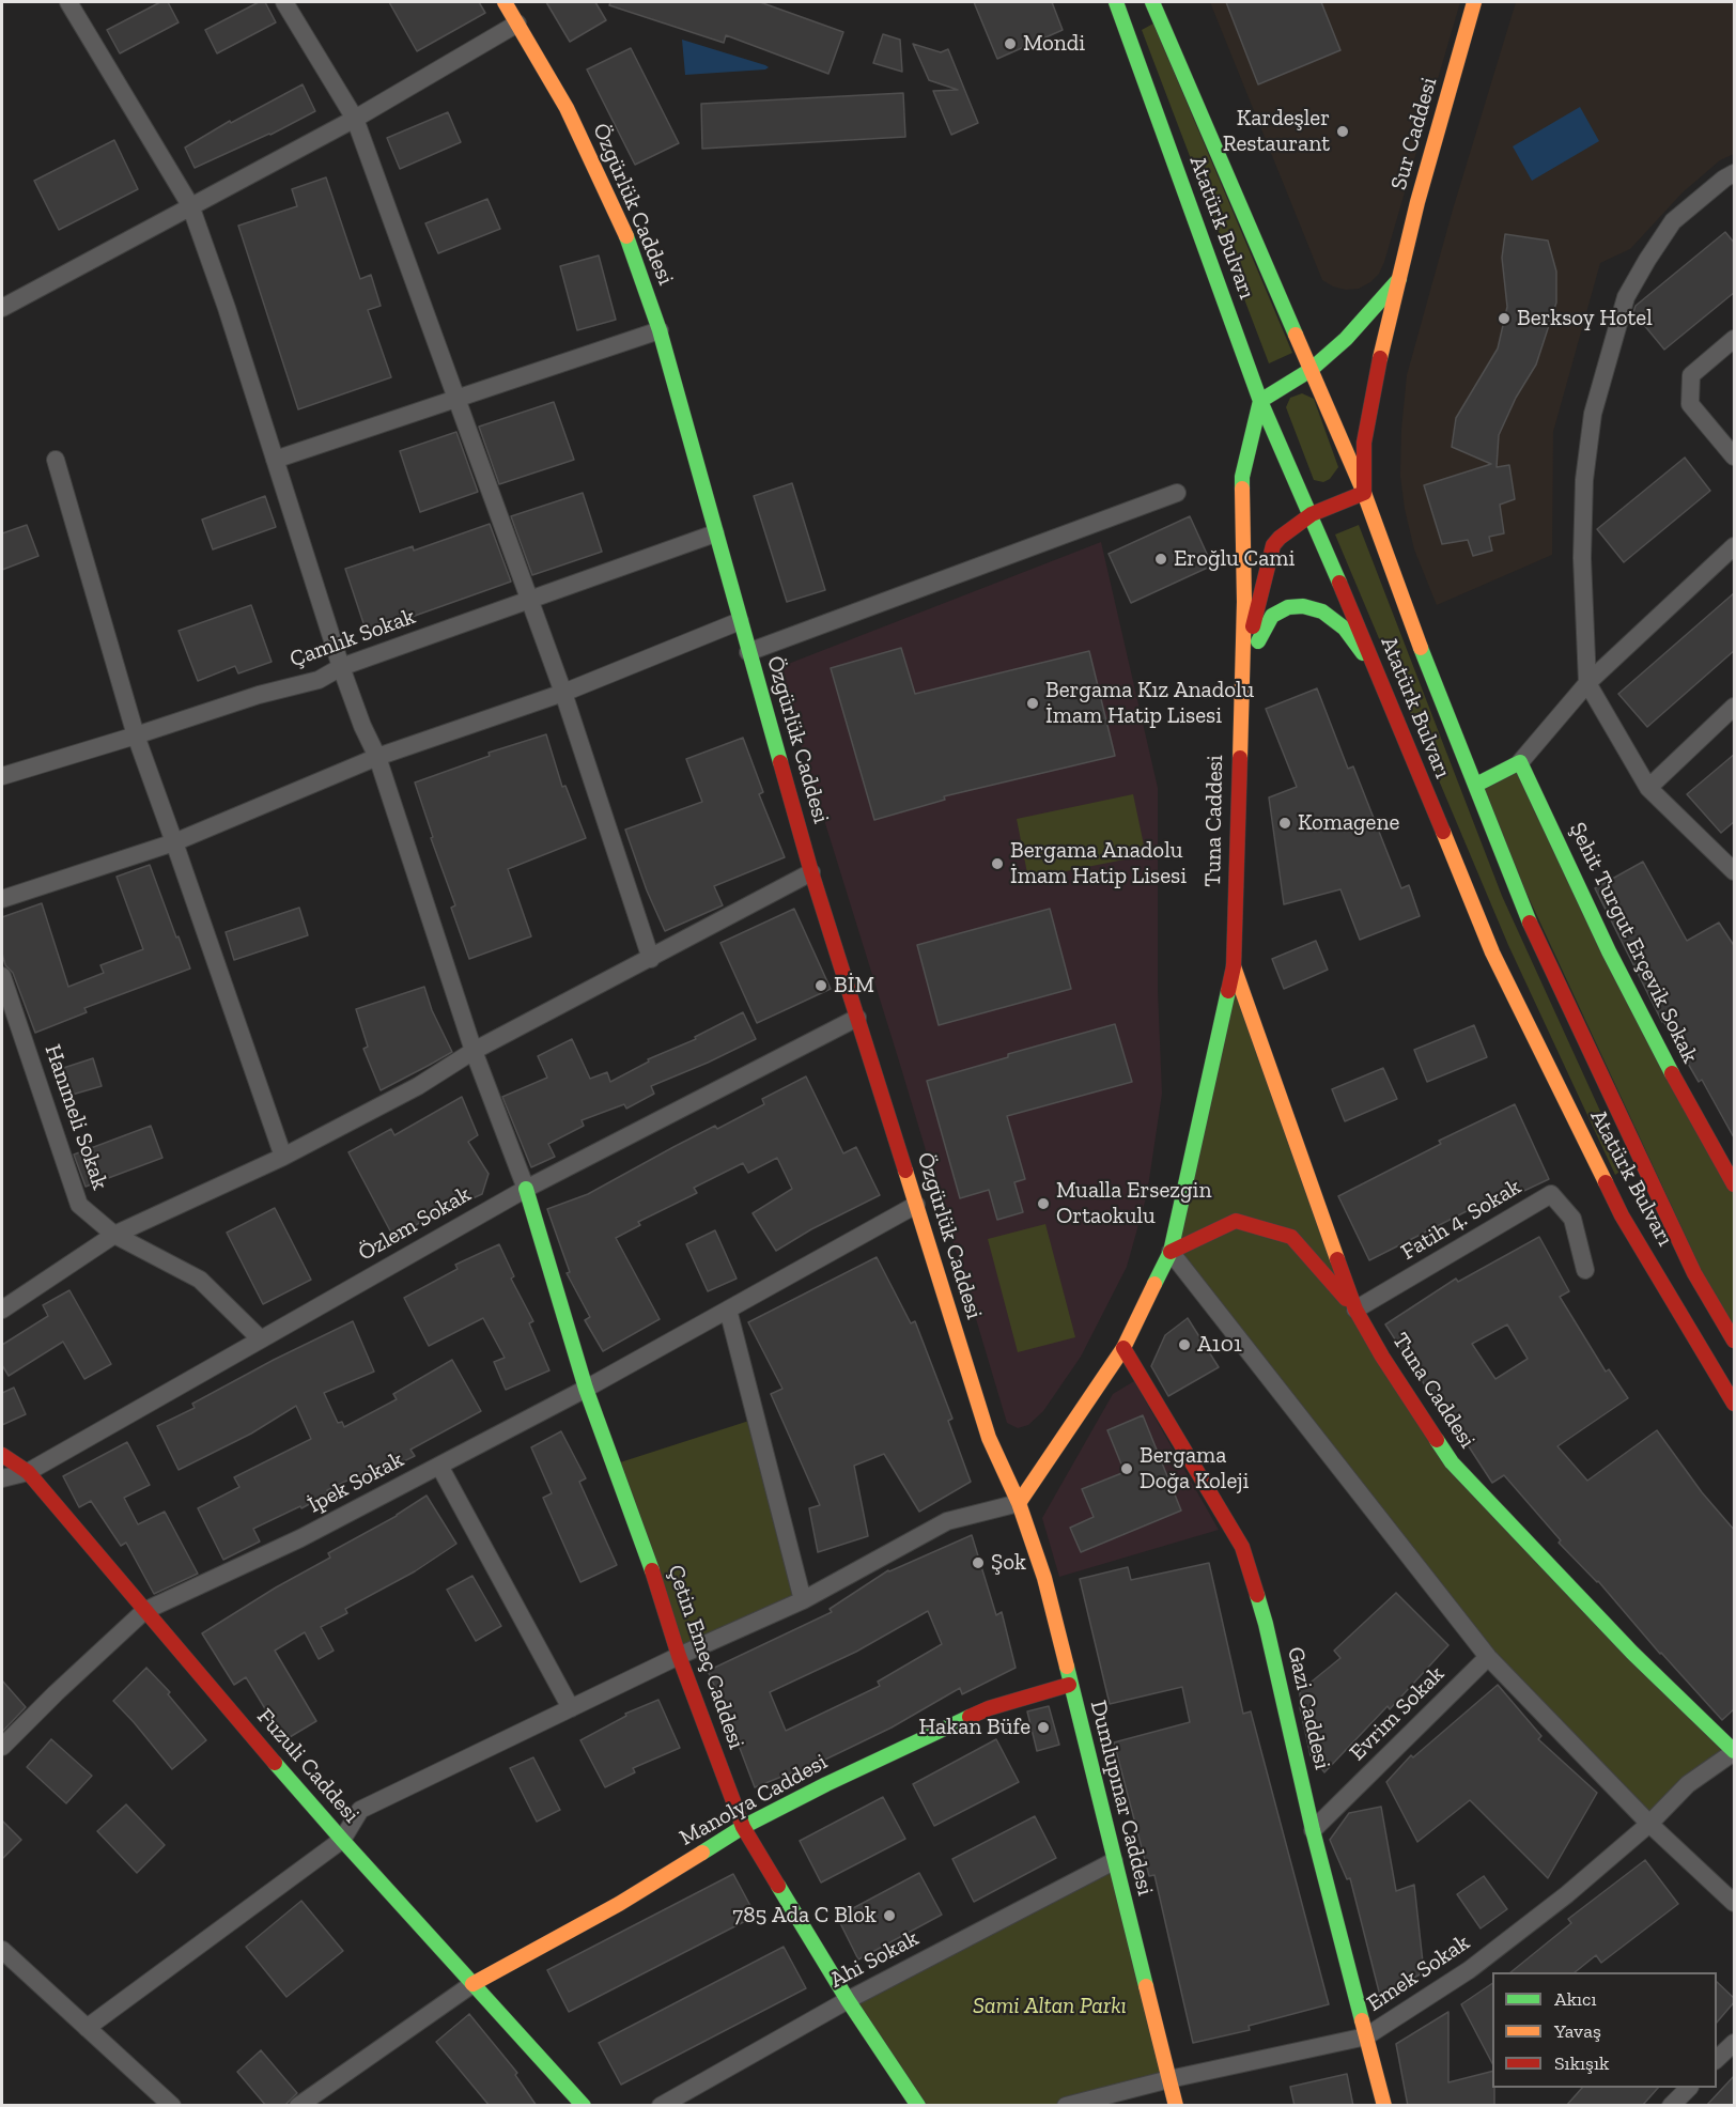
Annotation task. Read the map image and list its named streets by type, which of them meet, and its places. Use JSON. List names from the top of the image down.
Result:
{
  "streets": {
    "main road": [
      "Sur Caddesi",
      "Özgürlük Caddesi",
      "Atatürk Bulvarı",
      "Tuna Caddesi",
      "Şehit Turgut Erçevik Sokak",
      "Çetin Emeç Caddesi",
      "Gazi Caddesi",
      "Fuzuli Caddesi",
      "Dumlupınar Caddesi",
      "Manolya Caddesi"
    ],
    "street": [
      "Çamlık Sokak",
      "Hanımeli Sokak",
      "Fatih 4. Sokak",
      "Özlem Sokak",
      "İpek Sokak",
      "Evrim Sokak",
      "Ahi Sokak",
      "Emek Sokak"
    ]
  },
  "crossings": [
    ["Sur Caddesi", "Atatürk Bulvarı"],
    ["Sur Caddesi", "Tuna Caddesi"],
    ["Özgürlük Caddesi", "Çamlık Sokak"],
    ["Özgürlük Caddesi", "Tuna Caddesi"],
    ["Özgürlük Caddesi", "Özlem Sokak"],
    ["Özgürlük Caddesi", "İpek Sokak"],
    ["Özgürlük Caddesi", "Dumlupınar Caddesi"],
    ["Atatürk Bulvarı", "Tuna Caddesi"],
    ["Tuna Caddesi", "Fatih 4. Sokak"],
    ["Tuna Caddesi", "Gazi Caddesi"],
    ["Tuna Caddesi", "Dumlupınar Caddesi"],
    ["Tuna Caddesi", "Emek Sokak"],
    ["Hanımeli Sokak", "Özlem Sokak"],
    ["Özlem Sokak", "Çetin Emeç Caddesi"],
    ["Özlem Sokak", "Fuzuli Caddesi"],
    ["İpek Sokak", "Çetin Emeç Caddesi"],
    ["İpek Sokak", "Fuzuli Caddesi"],
    ["Çetin Emeç Caddesi", "Manolya Caddesi"],
    ["Çetin Emeç Caddesi", "Ahi Sokak"],
    ["Gazi Caddesi", "Evrim Sokak"],
    ["Gazi Caddesi", "Emek Sokak"],
    ["Fuzuli Caddesi", "Manolya Caddesi"],
    ["Dumlupınar Caddesi", "Manolya Caddesi"],
    ["Dumlupınar Caddesi", "Ahi Sokak"],
    ["Dumlupınar Caddesi", "Emek Sokak"]
  ],
  "parks": ["Sami Altan Parkı"],
  "places": [
    "Mondi",
    "Kardeşler Restaurant",
    "Berksoy Hotel",
    "Eroğlu Cami",
    "Bergama Kız Anadolu İmam Hatip Lisesi",
    "Komagene",
    "Bergama Anadolu İmam Hatip Lisesi",
    "BİM",
    "Mualla Ersezgin Ortaokulu",
    "A101",
    "Bergama Doğa Koleji",
    "Şok",
    "Hakan Büfe",
    "785 Ada C Blok"
  ],
  "legend": ["Akıcı", "Yavaş", "Sıkışık"]
}
